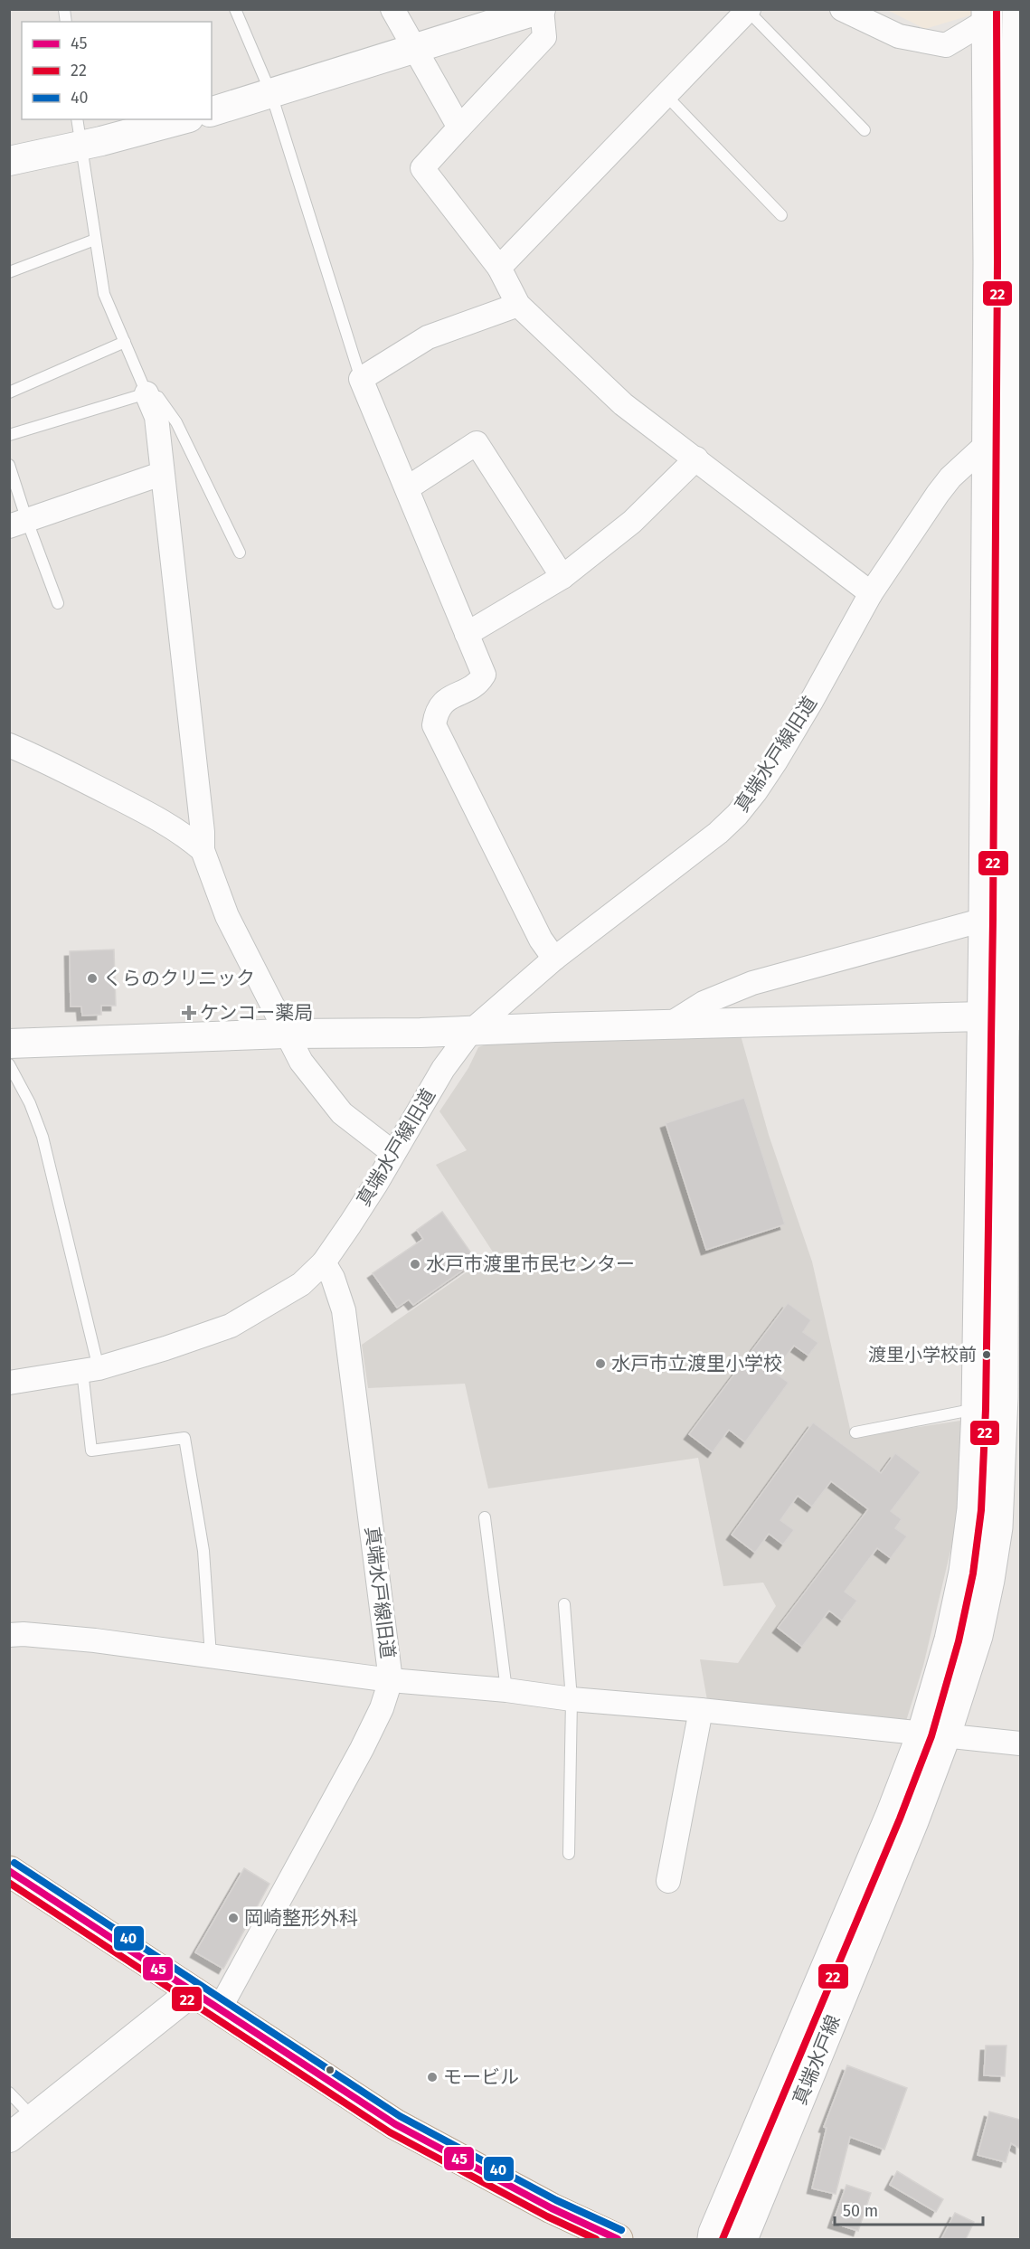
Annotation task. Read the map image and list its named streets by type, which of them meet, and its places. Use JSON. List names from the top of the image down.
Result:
{
  "streets": {
    "main road": ["真端水戸線"],
    "street": ["真端水戸線旧道"]
  },
  "crossings": [
    ["真端水戸線旧道", "真端水戸線"]
  ],
  "places": {
    "other": [
      "くらのクリニック",
      "水戸市渡里市民センター",
      "渡里小学校前",
      "水戸市立渡里小学校",
      "岡崎整形外科",
      "モービル"
    ],
    "health": ["ケンコー薬局"]
  },
  "lines": ["transit line 22", "transit line 40", "transit line 45"],
  "legend": ["45", "22", "40"],
  "scale_bar": "50 m"
}
